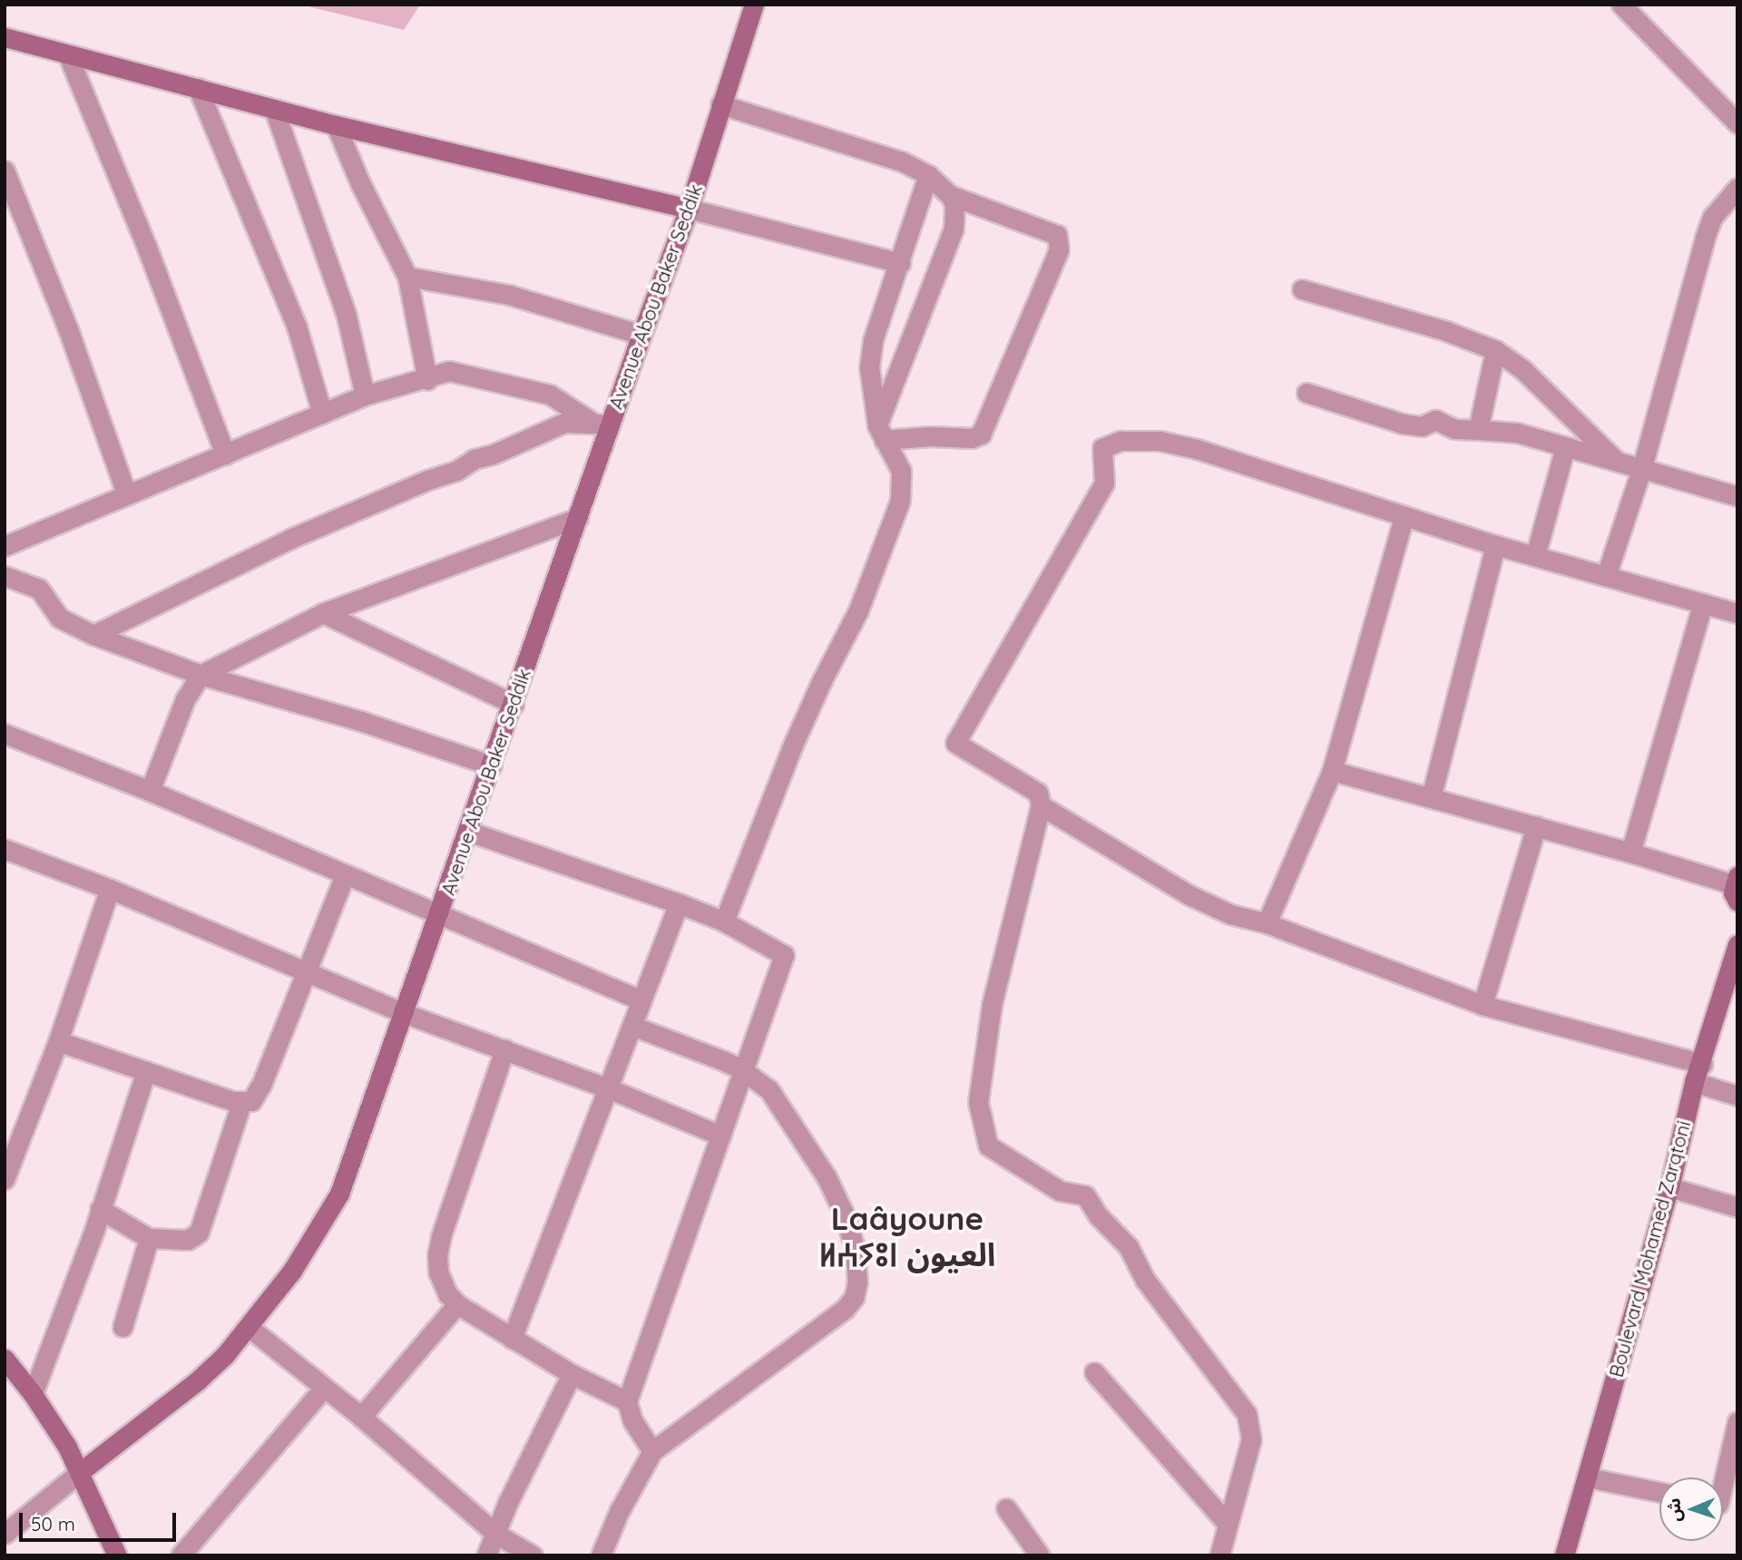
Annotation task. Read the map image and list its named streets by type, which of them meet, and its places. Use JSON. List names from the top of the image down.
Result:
{
  "streets": {
    "main road": ["Avenue Abou Baker Seddik", "Boulevard Mohamed Zarqtoni"]
  },
  "districts": ["Laâyoune ⵍⵄⵢⵓⵏ العيون"],
  "scale_bar": "50 m",
  "north": "left"
}
